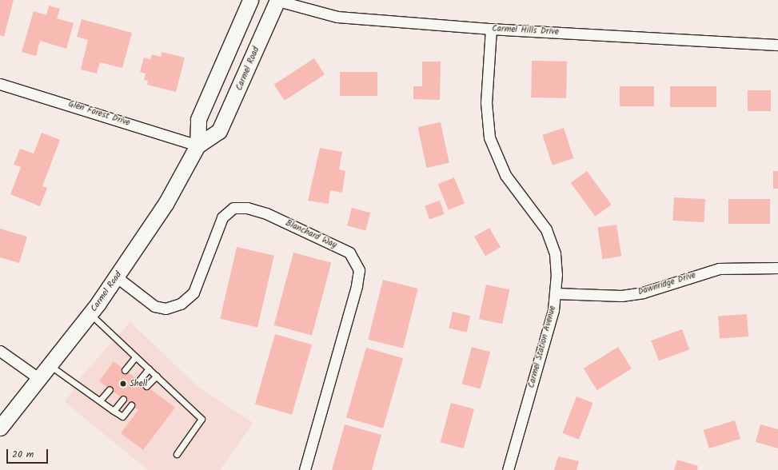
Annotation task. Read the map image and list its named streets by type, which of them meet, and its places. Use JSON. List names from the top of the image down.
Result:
{
  "streets": {
    "main road": ["Carmel Road"],
    "street": [
      "Carmel Hills Drive",
      "Glen Forest Drive",
      "Blanchard Way",
      "Dawnridge Drive",
      "Carmel Station Avenue"
    ]
  },
  "crossings": [
    ["Carmel Hills Drive", "Carmel Road"],
    ["Carmel Hills Drive", "Carmel Station Avenue"],
    ["Carmel Road", "Glen Forest Drive"],
    ["Carmel Road", "Blanchard Way"],
    ["Dawnridge Drive", "Carmel Station Avenue"]
  ],
  "places": ["Shell"],
  "scale_bar": "20 m"
}
